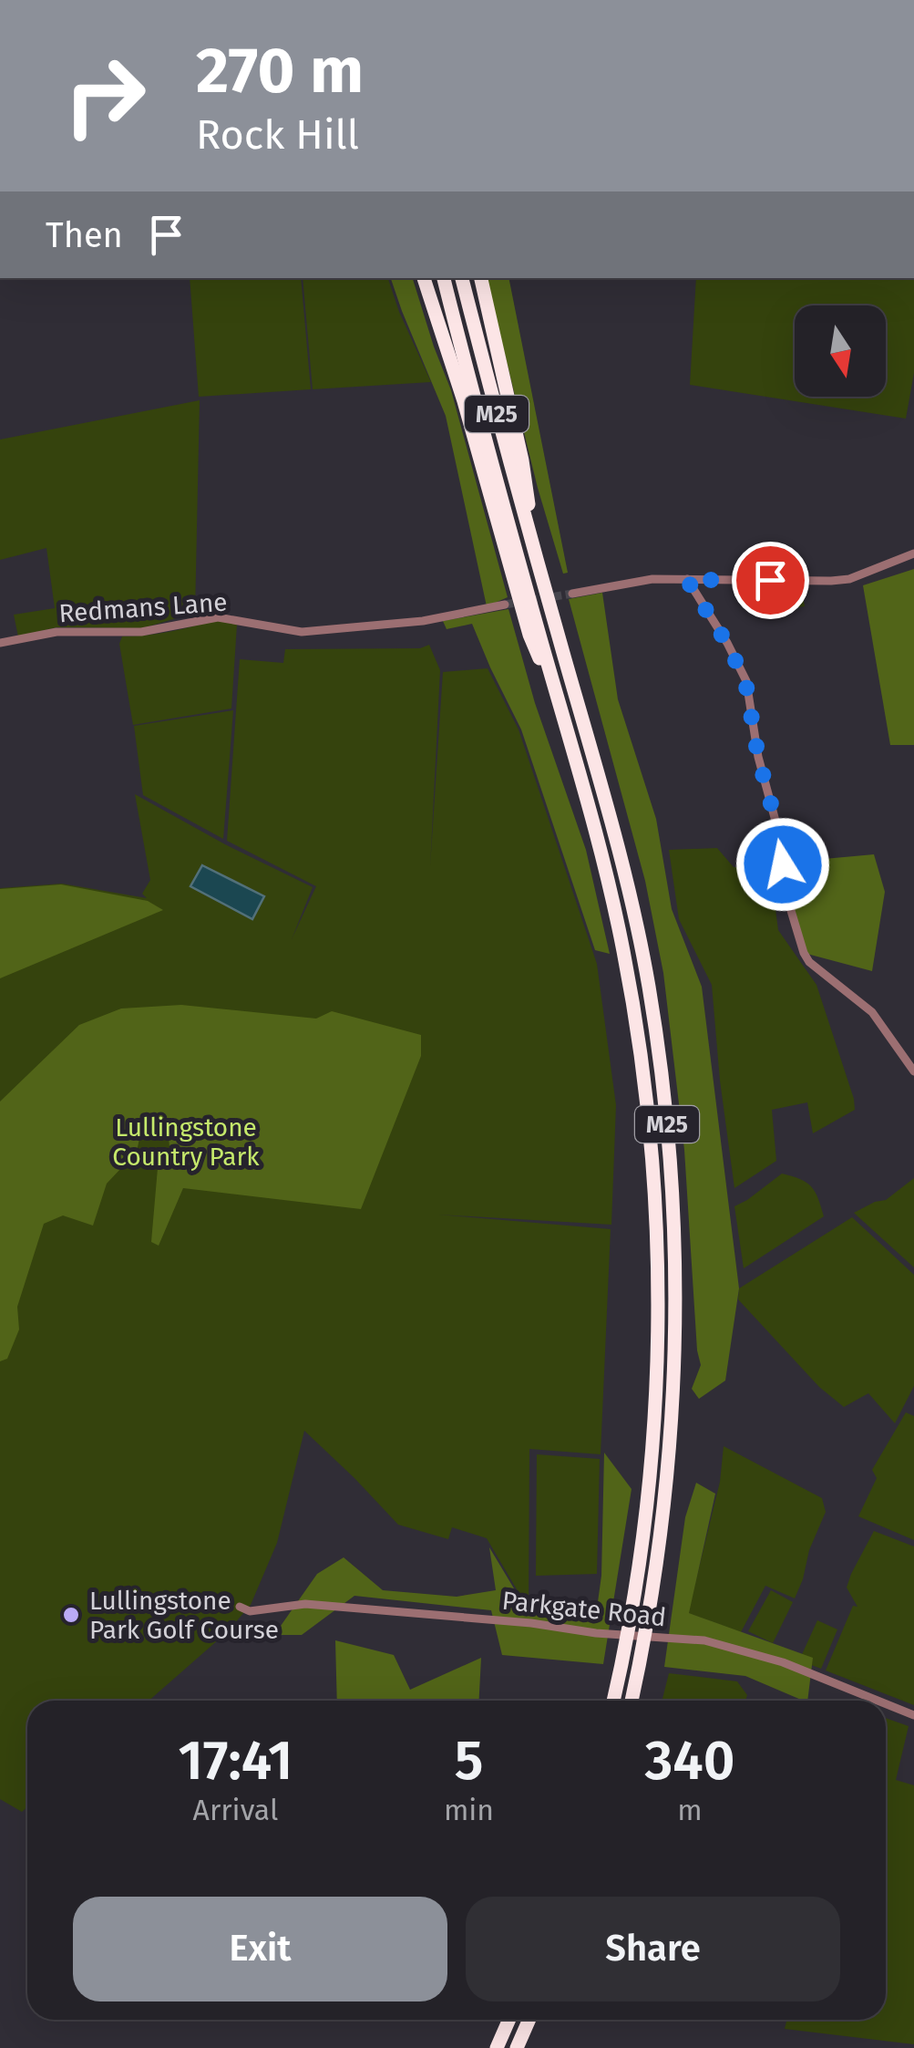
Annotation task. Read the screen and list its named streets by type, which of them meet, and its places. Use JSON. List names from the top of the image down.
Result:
{
  "streets": {
    "highway": ["M25"],
    "street": ["Redmans Lane", "Parkgate Road"]
  },
  "parks": ["Lullingstone Country Park"],
  "places": ["Lullingstone Park Golf Course"],
  "north": "bottom",
  "page": {
    "turn": ["270 m", "Rock Hill"],
    "then": "Then",
    "eta": [
      "17:41",
      "Arrival",
      "5",
      "min",
      "340",
      "m"
    ],
    "buttons": ["Exit", "Share"]
  }
}
